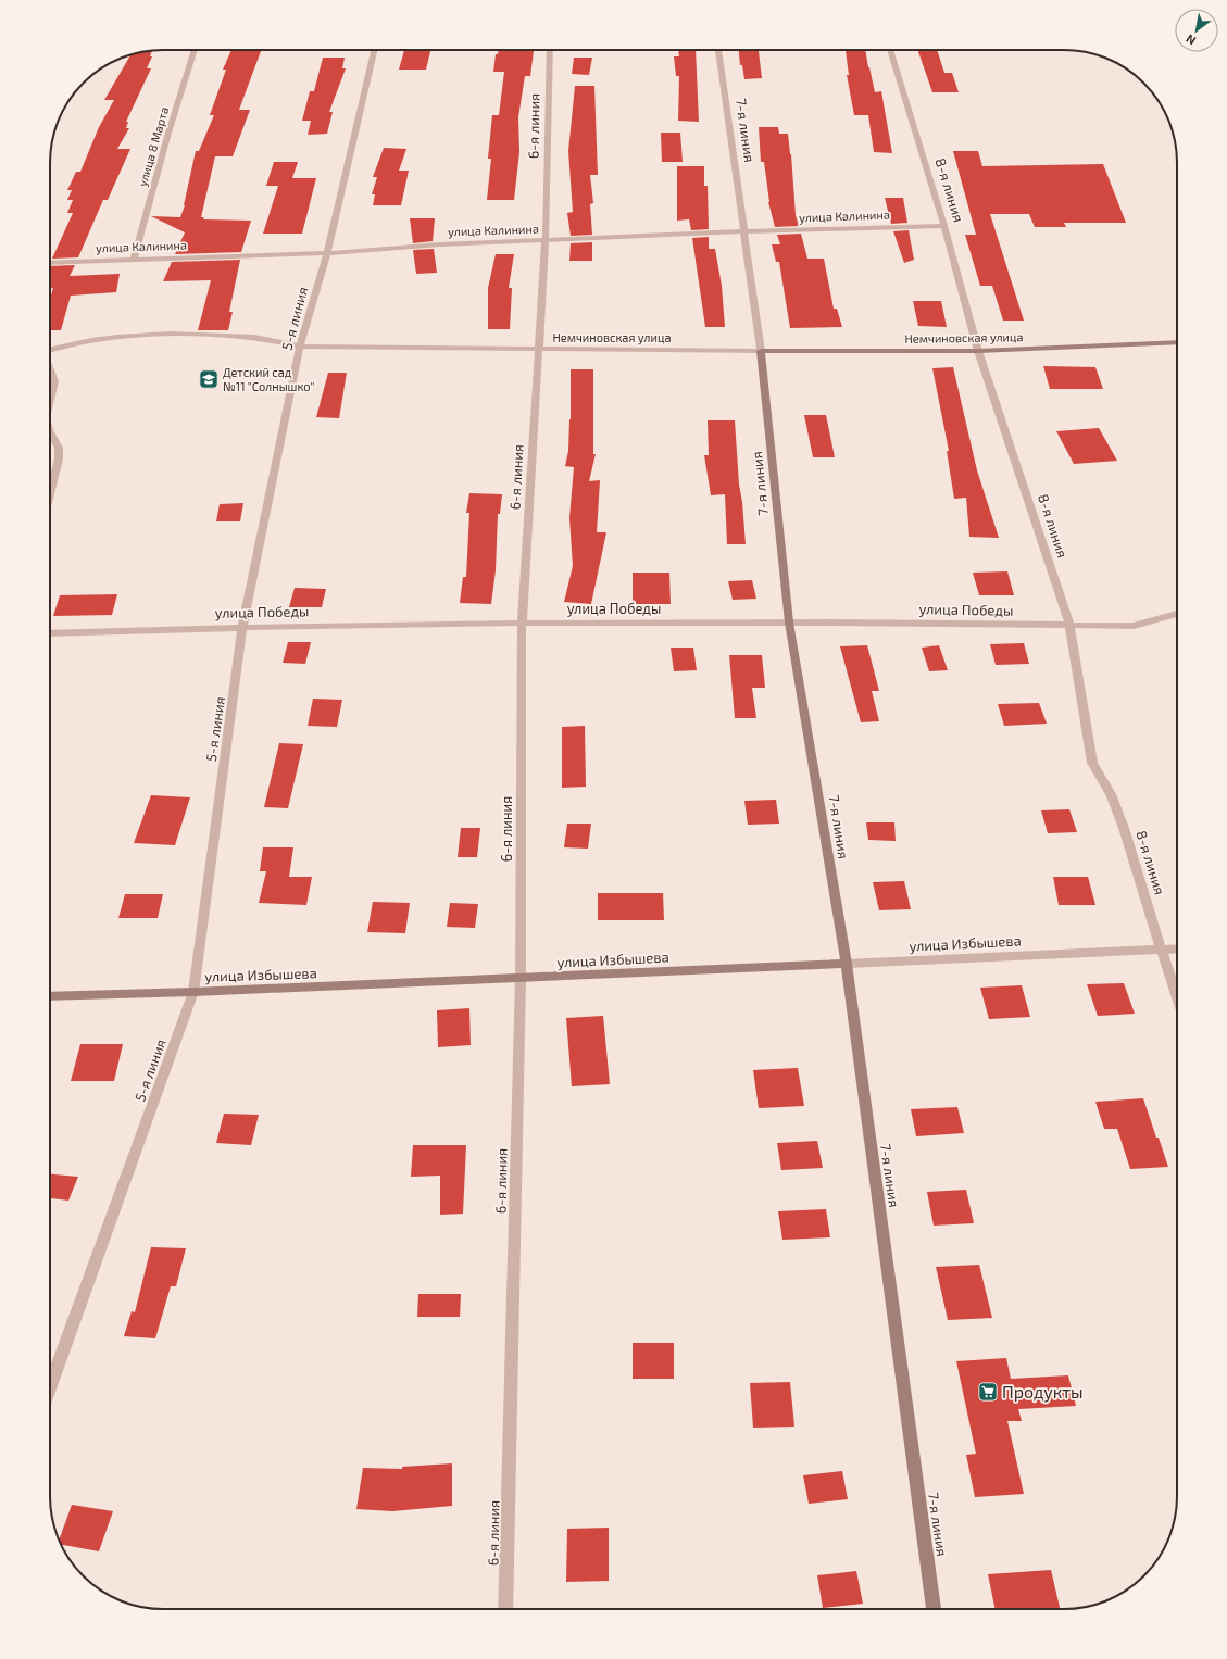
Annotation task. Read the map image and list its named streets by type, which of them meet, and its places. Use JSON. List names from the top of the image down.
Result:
{
  "streets": {
    "main road": ["7-я линия", "Немчиновская улица", "улица Избышева"],
    "street": [
      "6-я линия",
      "улица 8 Марта",
      "8-я линия",
      "улица Калинина",
      "5-я линия",
      "улица Победы"
    ]
  },
  "crossings": [
    ["6-я линия", "улица Калинина"],
    ["6-я линия", "Немчиновская улица"],
    ["6-я линия", "улица Победы"],
    ["6-я линия", "улица Избышева"],
    ["7-я линия", "улица Калинина"],
    ["7-я линия", "Немчиновская улица"],
    ["7-я линия", "улица Победы"],
    ["7-я линия", "улица Избышева"],
    ["улица 8 Марта", "улица Калинина"],
    ["8-я линия", "улица Калинина"],
    ["8-я линия", "Немчиновская улица"],
    ["8-я линия", "улица Победы"],
    ["8-я линия", "улица Избышева"],
    ["улица Калинина", "5-я линия"],
    ["5-я линия", "Немчиновская улица"],
    ["5-я линия", "улица Победы"],
    ["5-я линия", "улица Избышева"]
  ],
  "places": {
    "school or university": ["Детский сад №11 \"Солнышко\""],
    "supermarket": ["Продукты"]
  },
  "north": "bottom left"
}
